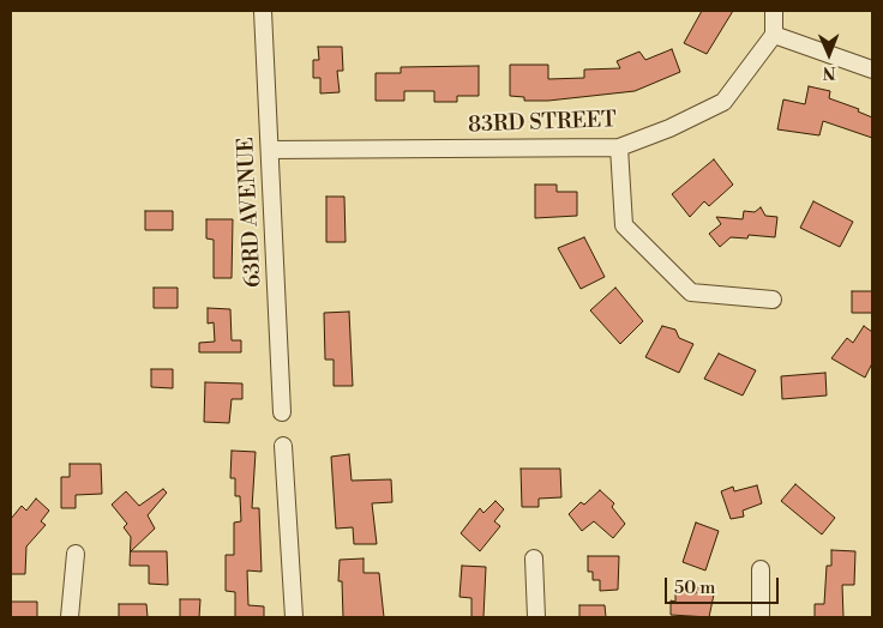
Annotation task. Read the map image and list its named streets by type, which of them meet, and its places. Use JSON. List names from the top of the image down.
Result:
{
  "streets": {
    "street": ["83RD STREET", "63RD AVENUE"]
  },
  "crossings": [
    ["83RD STREET", "63RD AVENUE"]
  ],
  "scale_bar": "50 m",
  "north": "bottom"
}
